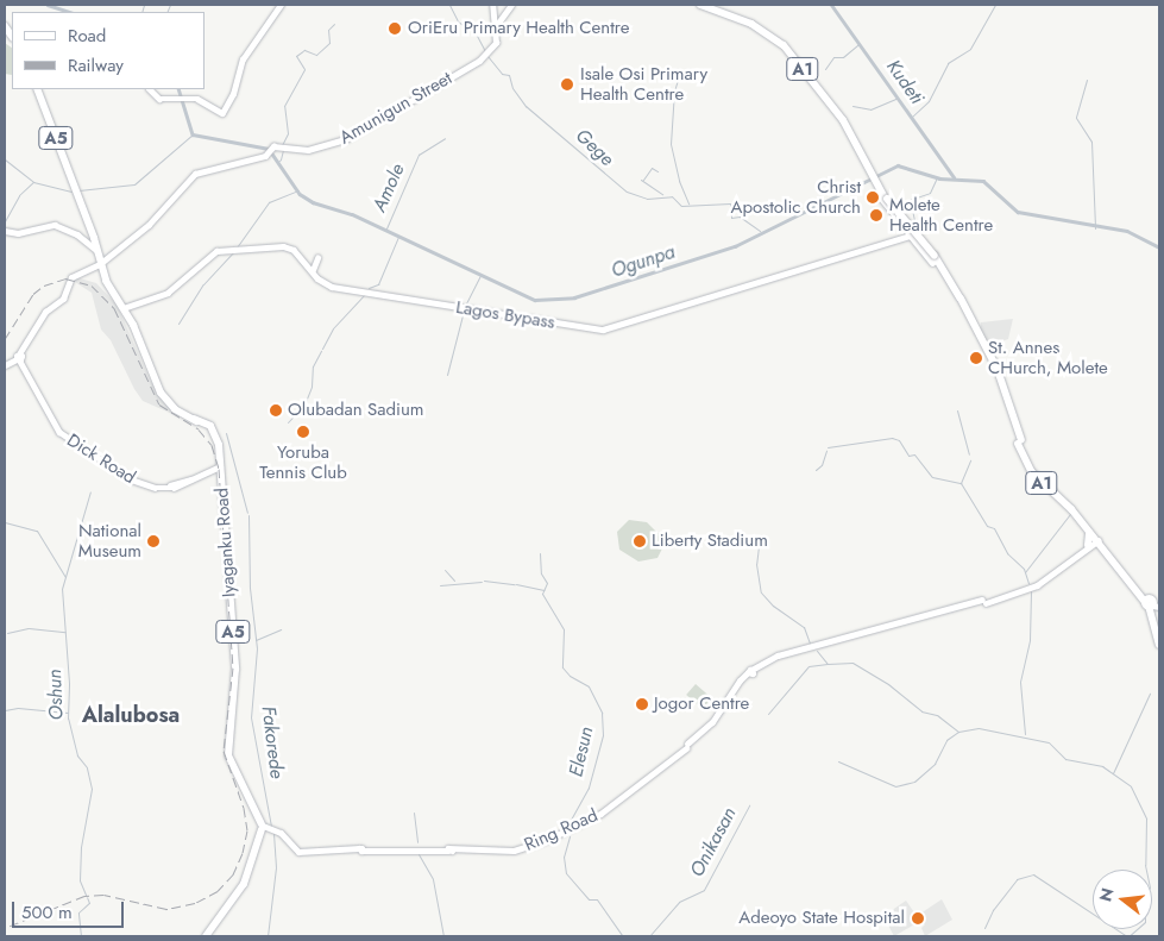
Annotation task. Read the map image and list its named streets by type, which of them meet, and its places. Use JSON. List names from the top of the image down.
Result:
{
  "streets": {
    "highway": ["A1", "A5", "Iyaganku Road"],
    "main road": [
      "Amunigun Street",
      "Lagos Bypass",
      "Dick Road",
      "Ring Road"
    ]
  },
  "crossings": [
    ["A1", "Ring Road"],
    ["Amunigun Street", "Iyaganku Road"],
    ["A5", "Iyaganku Road"],
    ["Lagos Bypass", "Iyaganku Road"],
    ["Dick Road", "Iyaganku Road"],
    ["Iyaganku Road", "Ring Road"]
  ],
  "districts": ["Alalubosa"],
  "water": [
    "Kudeti",
    "Gege",
    "Amole",
    "Ogunpa",
    "Oshun",
    "Fakorede",
    "Elesun",
    "Onikasan"
  ],
  "places": [
    "OriEru Primary Health Centre",
    "Isale Osi Primary Health Centre",
    "Christ Apostolic Church",
    "Molete Health Centre",
    "St. Annes CHurch, Molete",
    "Olubadan Sadium",
    "Yoruba Tennis Club",
    "National Museum",
    "Liberty Stadium",
    "Jogor Centre",
    "Adeoyo State Hospital"
  ],
  "legend": ["Road", "Railway"],
  "scale_bar": "500 m",
  "north": "left"
}
